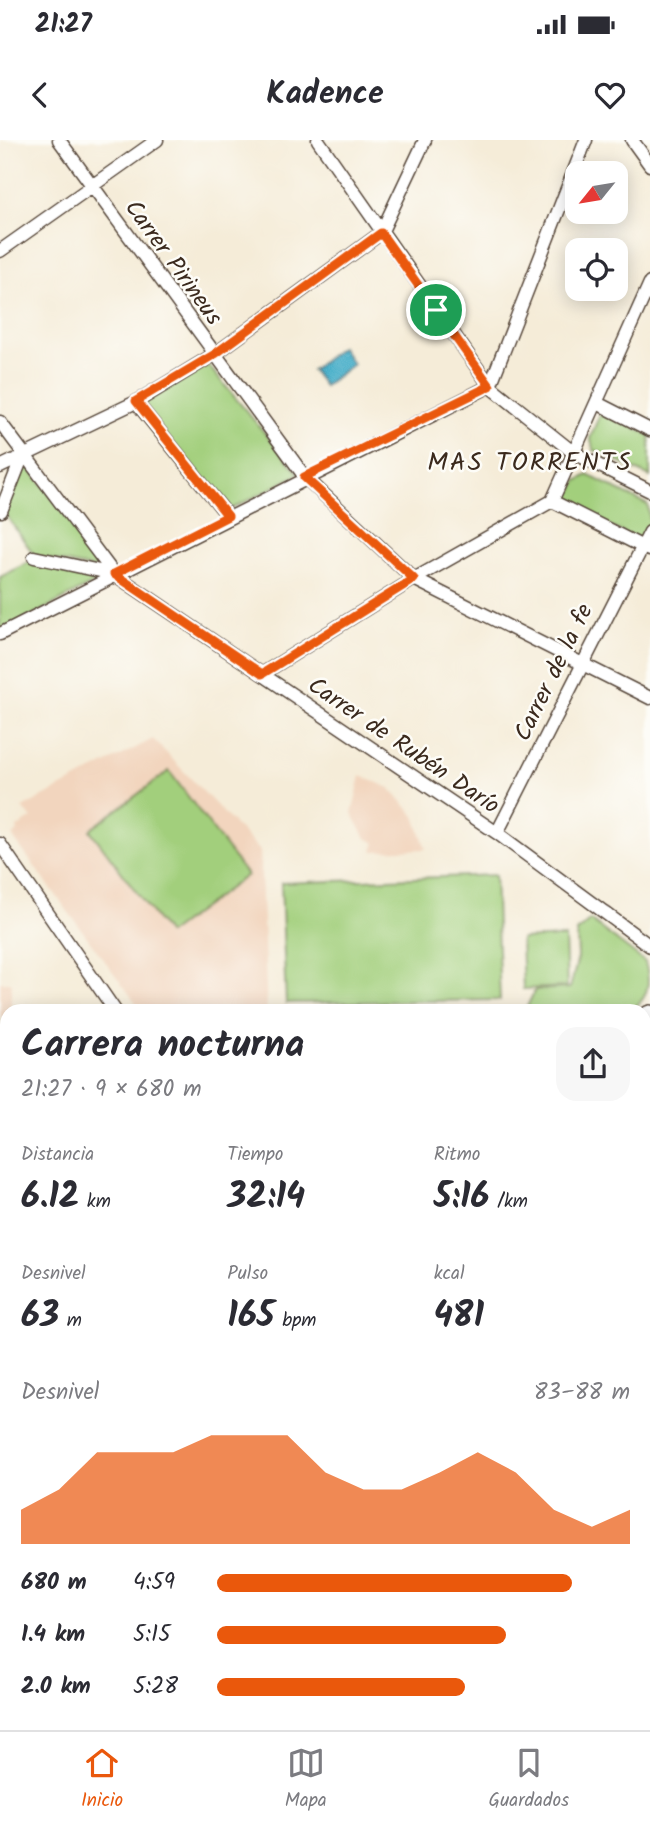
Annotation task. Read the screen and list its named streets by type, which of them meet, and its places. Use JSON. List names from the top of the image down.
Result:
{
  "streets": {
    "street": ["Carrer Pirineus", "Carrer de la fe", "Carrer de Rubén Darío"]
  },
  "crossings": [
    ["Carrer Pirineus", "Carrer de la fe"],
    ["Carrer de la fe", "Carrer de Rubén Darío"]
  ],
  "districts": ["MAS TORRENTS"],
  "north": "bottom left",
  "page": {
    "status": "21:27",
    "header": "Kadence",
    "heading": ["Carrera nocturna", "21:27 · 9 × 680 m"],
    "stats": [
      ["Distancia", "6.12 km"],
      ["Tiempo", "32:14"],
      ["Ritmo", "5:16 /km"],
      ["Desnivel", "63 m"],
      ["Pulso", "165 bpm"],
      ["kcal", "481"]
    ],
    "chart": ["Desnivel", "83–88 m"],
    "list": [
      {
        "name": "680 m",
        "note": "4:59"
      },
      {
        "name": "1.4 km",
        "note": "5:15"
      },
      {
        "name": "2.0 km",
        "note": "5:28"
      }
    ],
    "tabs": ["Inicio", "Mapa", "Guardados"]
  }
}
